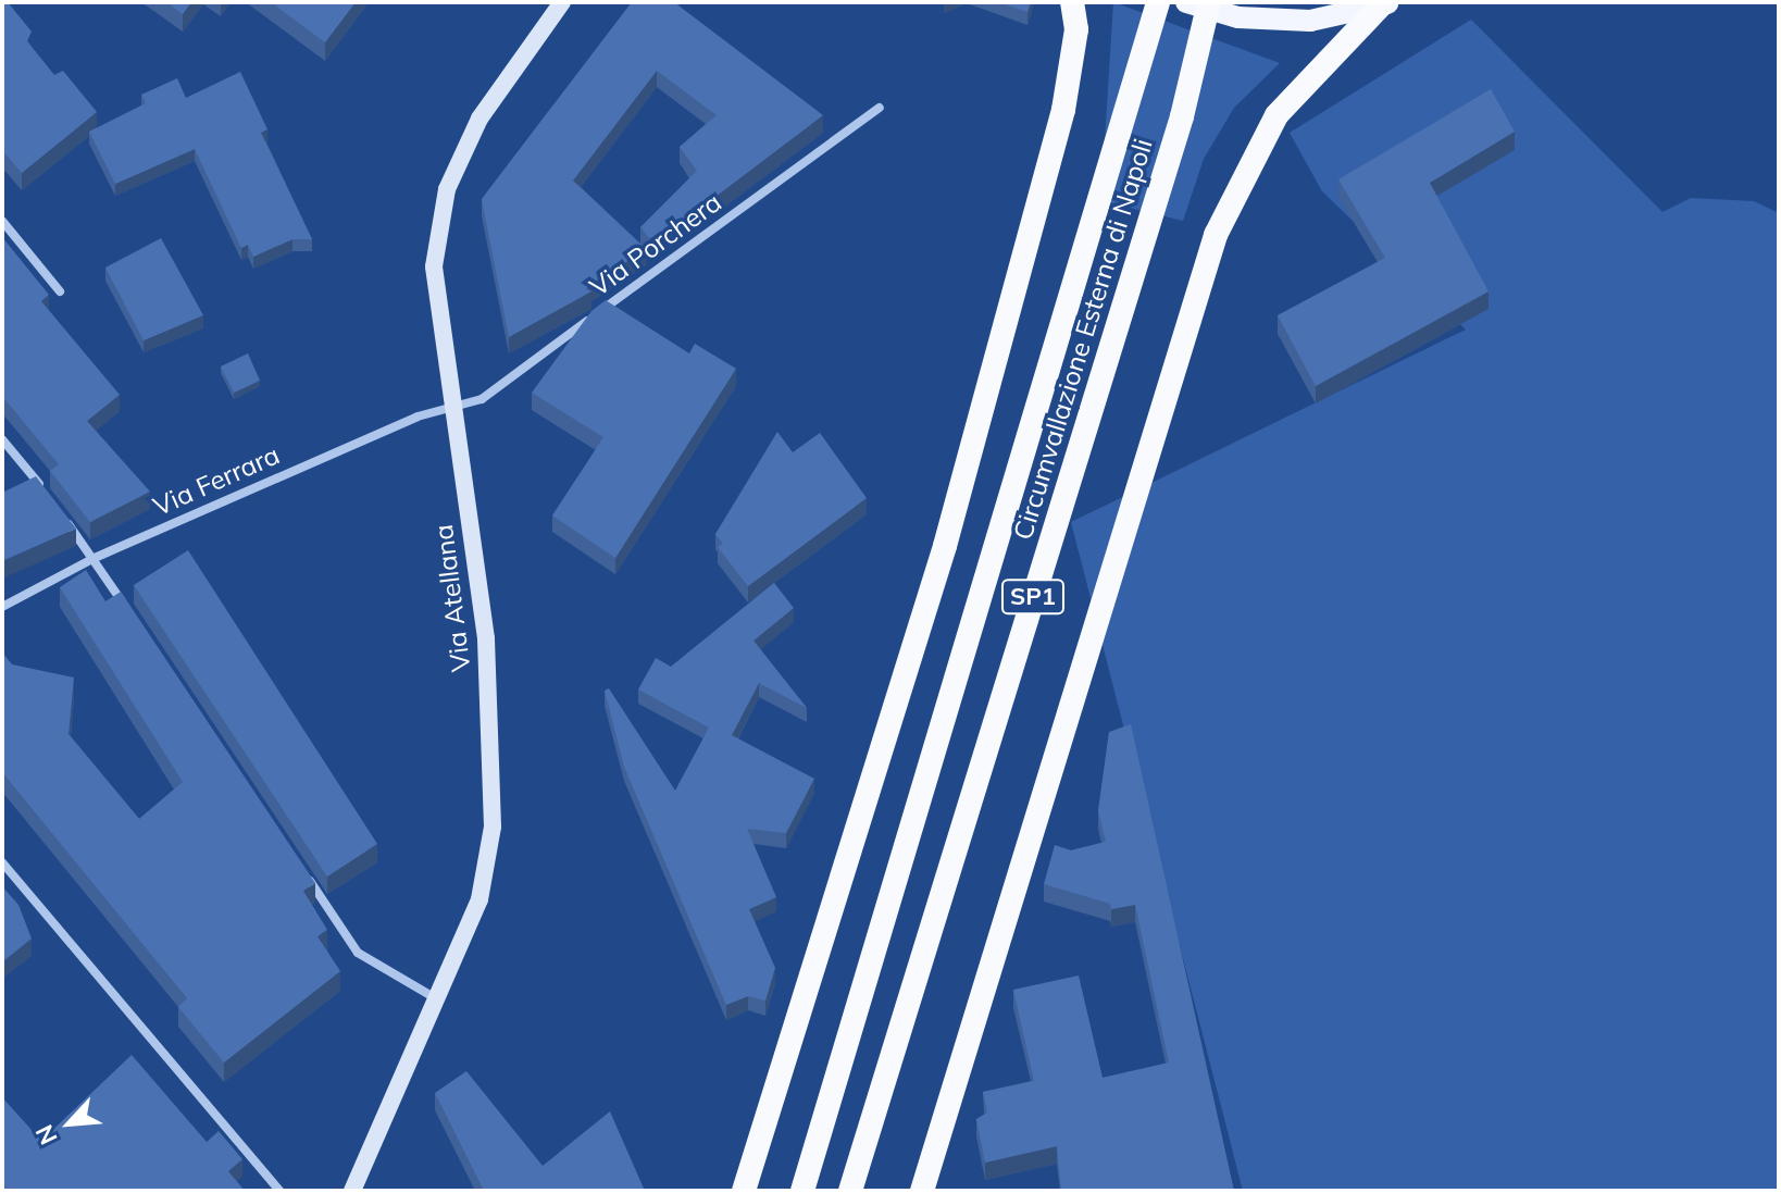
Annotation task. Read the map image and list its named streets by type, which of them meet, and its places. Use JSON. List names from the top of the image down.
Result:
{
  "streets": {
    "highway": ["Circumvallazione Esterna di Napoli", "SP1"],
    "main road": ["Via Atellana"],
    "street": ["Via Porchera", "Via Ferrara"]
  },
  "crossings": [
    ["Via Porchera", "Via Ferrara"],
    ["Via Porchera", "Via Atellana"],
    ["Via Ferrara", "Via Atellana"]
  ],
  "north": "bottom left"
}
